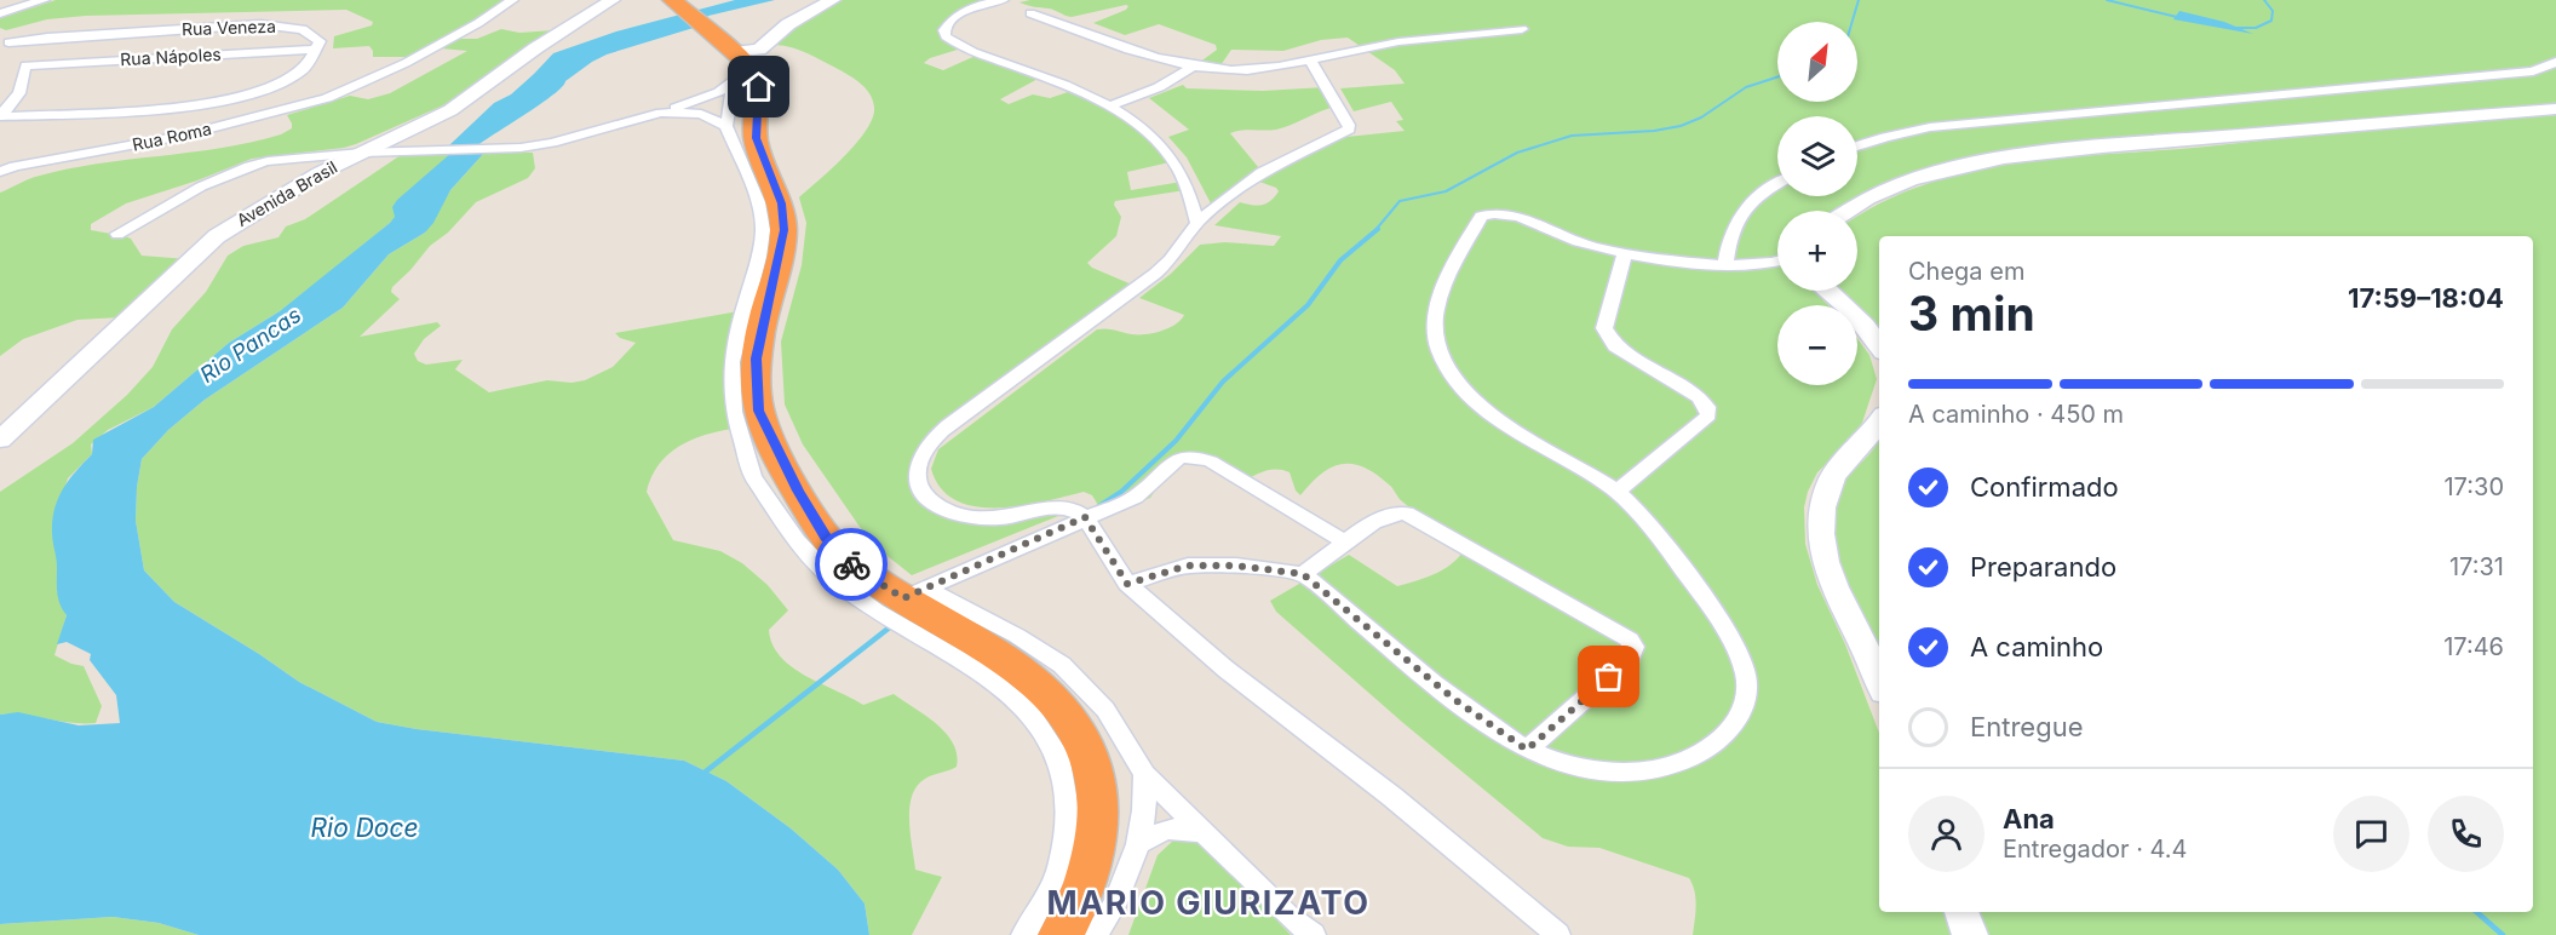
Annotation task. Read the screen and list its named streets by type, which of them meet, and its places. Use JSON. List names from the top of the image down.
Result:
{
  "streets": {
    "street": [
      "Rua Veneza",
      "Rua Nápoles",
      "Rua Roma",
      "Avenida Brasil"
    ]
  },
  "crossings": [
    ["Rua Veneza", "Rua Nápoles"]
  ],
  "districts": ["MARIO GIURIZATO"],
  "water": ["Rio Pancas", "Rio Doce"],
  "north": "top right",
  "page": {
    "map_buttons": ["+", "−"],
    "heading": ["3 min", "Chega em", "17:59–18:04"],
    "panel": ["Ana", "Entregador · 4.4"],
    "bar": "A caminho · 450 m",
    "list": [
      ["Confirmado", "17:30"],
      ["Preparando", "17:31"],
      ["A caminho", "17:46"],
      "Entregue"
    ]
  }
}
